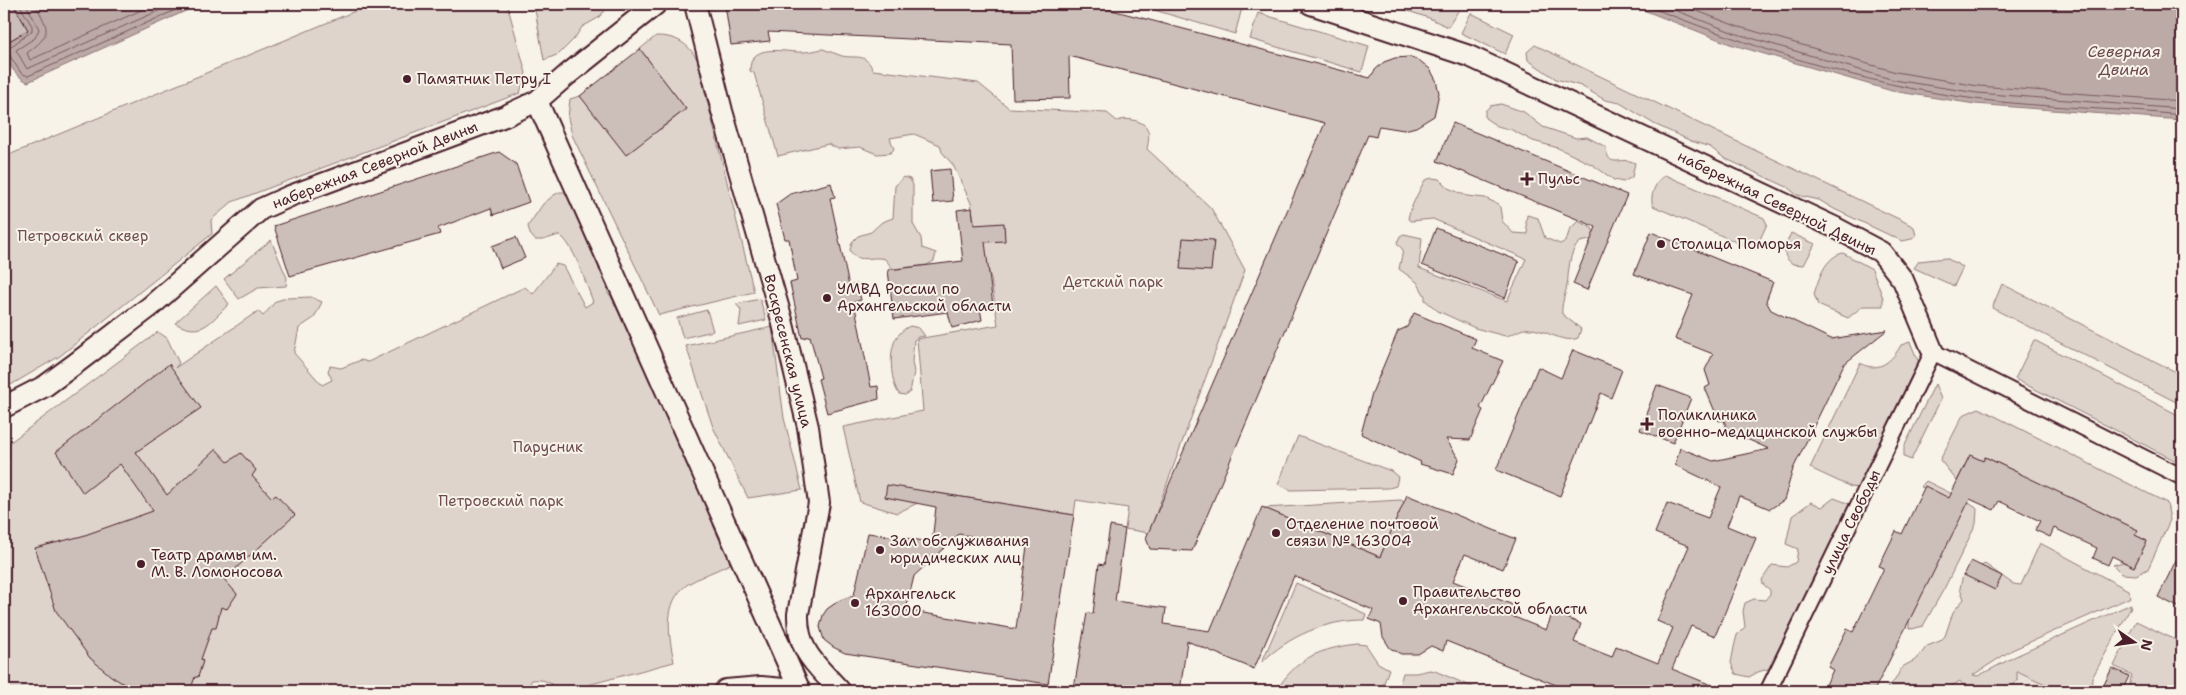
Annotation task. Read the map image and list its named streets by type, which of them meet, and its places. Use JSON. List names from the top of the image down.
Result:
{
  "streets": {
    "street": ["набережная Северной Двины", "Воскресенская улица", "улица Свободы"]
  },
  "crossings": [
    ["набережная Северной Двины", "улица Свободы"]
  ],
  "water": ["Северная Двина"],
  "parks": [
    "Петровский сквер",
    "Детский парк",
    "Парусник",
    "Петровский парк"
  ],
  "places": {
    "other": [
      "Памятник Петру I",
      "Столица Поморья",
      "УМВД России по Архангельской области",
      "Отделение почтовой связи № 163004",
      "Зал обслуживания юридических лиц",
      "Театр драмы им. М. В. Ломоносова",
      "Правительство Архангельской области",
      "Архангельск 163000"
    ],
    "health": ["Пульс", "Поликлиника военно-медицинской службы"]
  },
  "north": "right"
}
